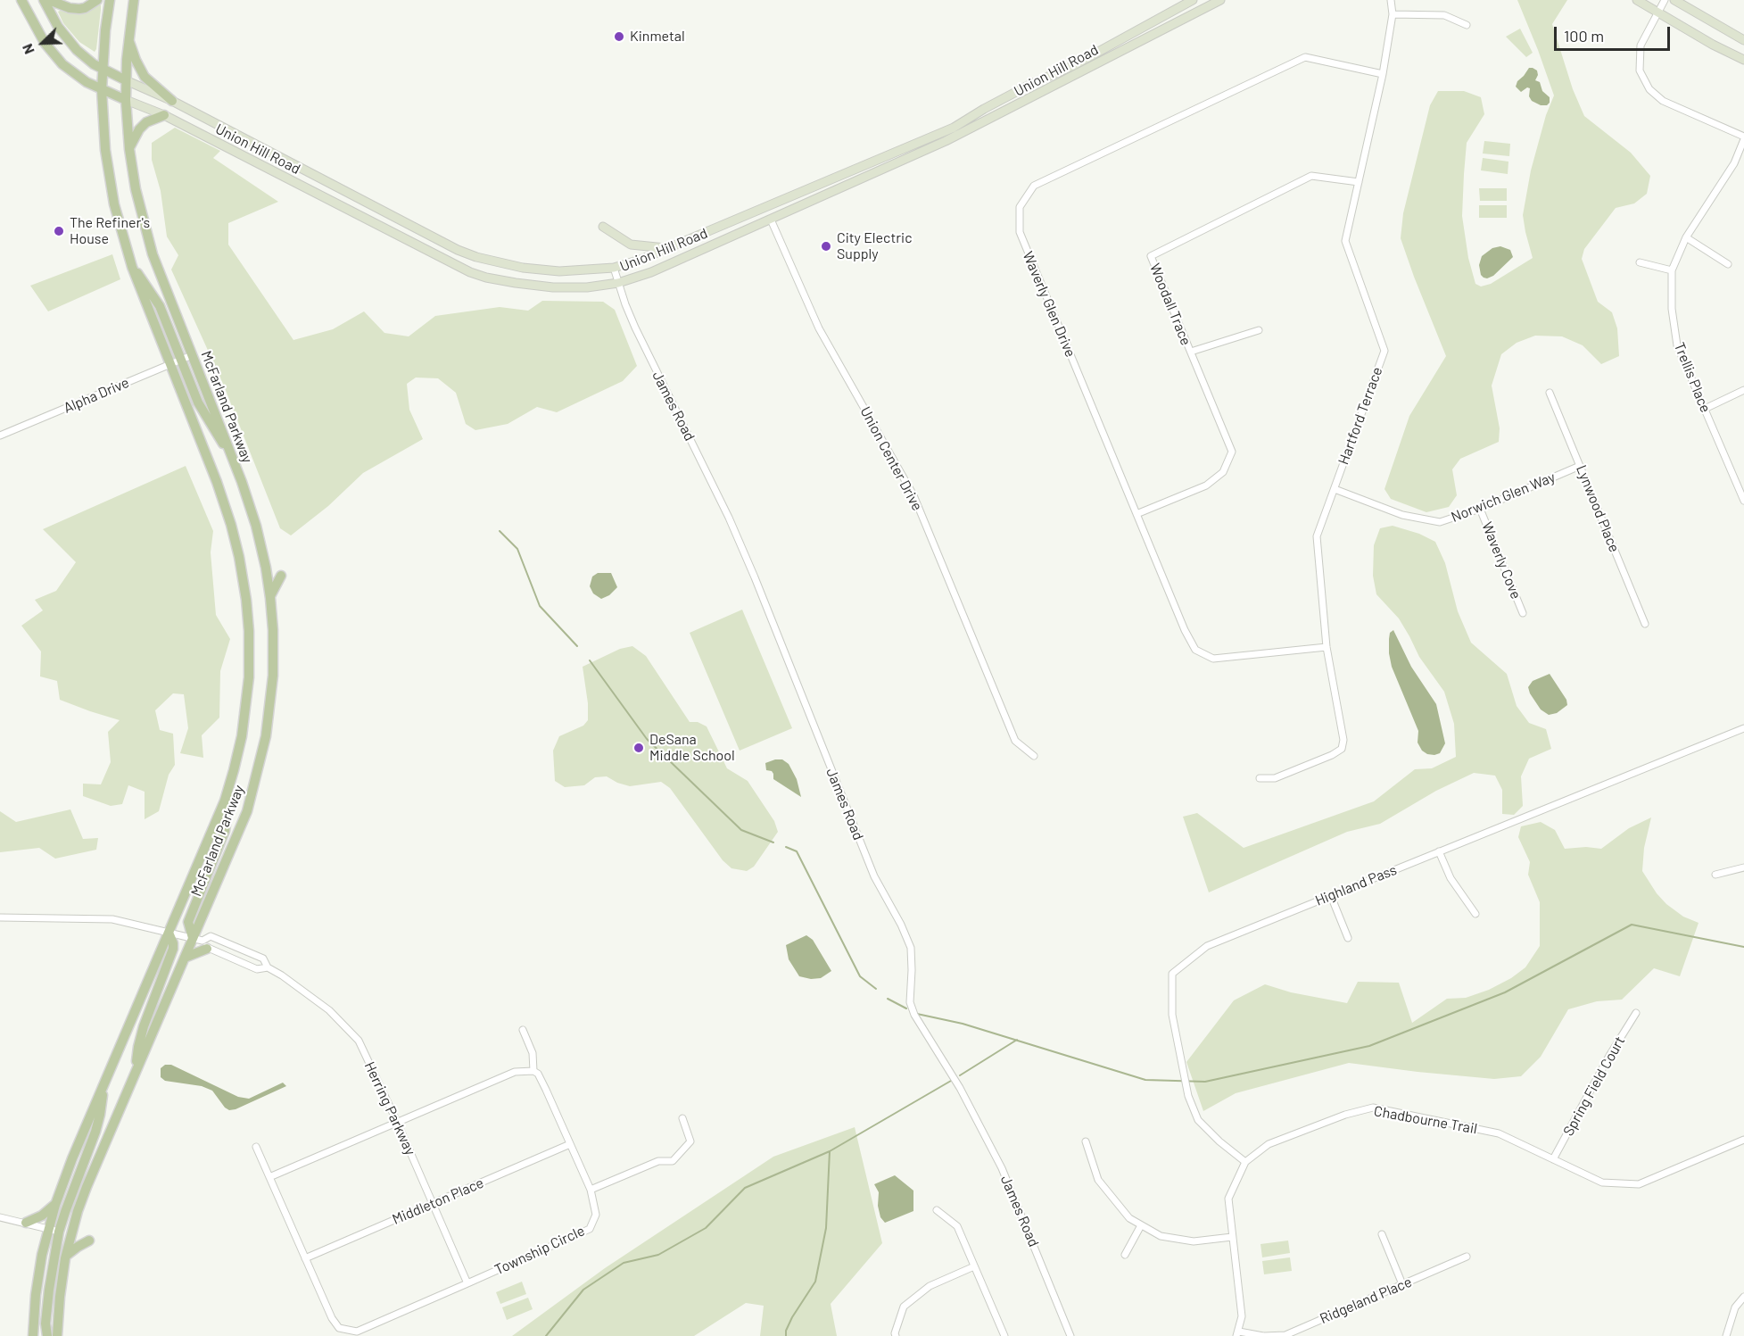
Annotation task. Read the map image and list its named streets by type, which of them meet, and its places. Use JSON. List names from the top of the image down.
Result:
{
  "streets": {
    "main road": ["Union Hill Road", "McFarland Parkway"],
    "street": [
      "Waverly Glen Drive",
      "Woodall Trace",
      "Trellis Place",
      "Alpha Drive",
      "James Road",
      "Hartford Terrace",
      "Union Center Drive",
      "Norwich Glen Way",
      "Lynwood Place",
      "Waverly Cove",
      "Highland Pass",
      "Spring Field Court",
      "Herring Parkway",
      "Chadbourne Trail",
      "Middleton Place",
      "Township Circle",
      "Ridgeland Place"
    ]
  },
  "crossings": [
    ["Union Hill Road", "James Road"],
    ["Union Hill Road", "McFarland Parkway"],
    ["Union Hill Road", "Union Center Drive"],
    ["Waverly Glen Drive", "Woodall Trace"],
    ["Waverly Glen Drive", "Hartford Terrace"],
    ["Woodall Trace", "Hartford Terrace"],
    ["Alpha Drive", "McFarland Parkway"],
    ["McFarland Parkway", "Herring Parkway"],
    ["Hartford Terrace", "Norwich Glen Way"],
    ["Norwich Glen Way", "Lynwood Place"],
    ["Norwich Glen Way", "Waverly Cove"],
    ["Highland Pass", "Chadbourne Trail"],
    ["Spring Field Court", "Chadbourne Trail"],
    ["Herring Parkway", "Middleton Place"],
    ["Herring Parkway", "Township Circle"],
    ["Chadbourne Trail", "Ridgeland Place"],
    ["Middleton Place", "Township Circle"]
  ],
  "places": [
    "Kinmetal",
    "The Refiner's House",
    "City Electric Supply",
    "DeSana Middle School"
  ],
  "scale_bar": "100 m",
  "north": "bottom left"
}
